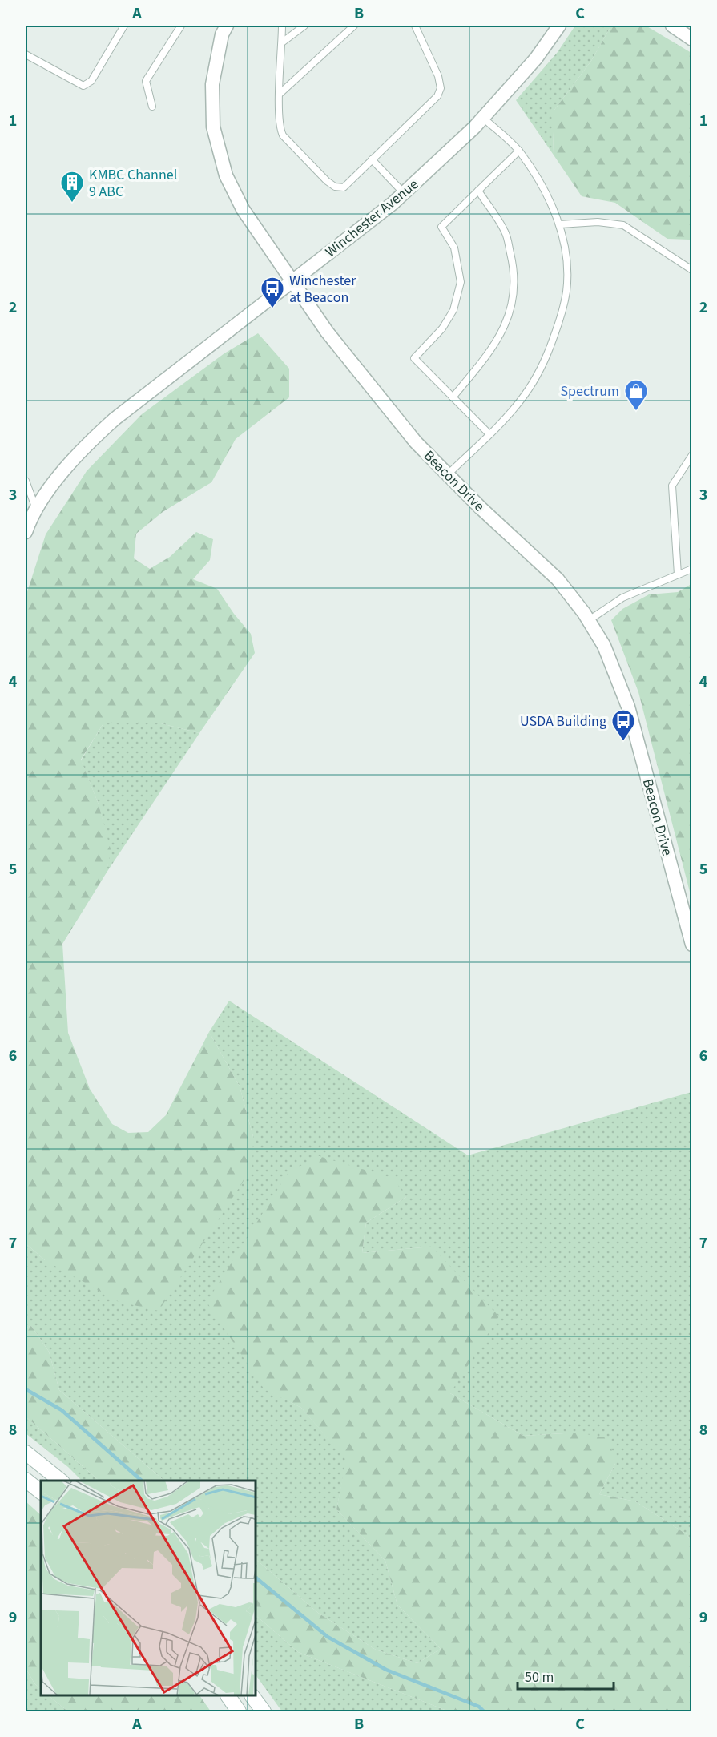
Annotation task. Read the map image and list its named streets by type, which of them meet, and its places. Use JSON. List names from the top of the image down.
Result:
{
  "streets": {
    "street": ["Winchester Avenue", "Beacon Drive"]
  },
  "crossings": [
    ["Winchester Avenue", "Beacon Drive"]
  ],
  "places": {
    "building": ["KMBC Channel 9 ABC"],
    "bus stop": ["Winchester at Beacon", "USDA Building"],
    "shop": ["Spectrum"]
  },
  "scale_bar": "50 m",
  "grid": {
    "columns": ["A", "B", "C"],
    "rows": [
      "1",
      "2",
      "3",
      "4",
      "5",
      "6",
      "7",
      "8",
      "9"
    ]
  }
}
